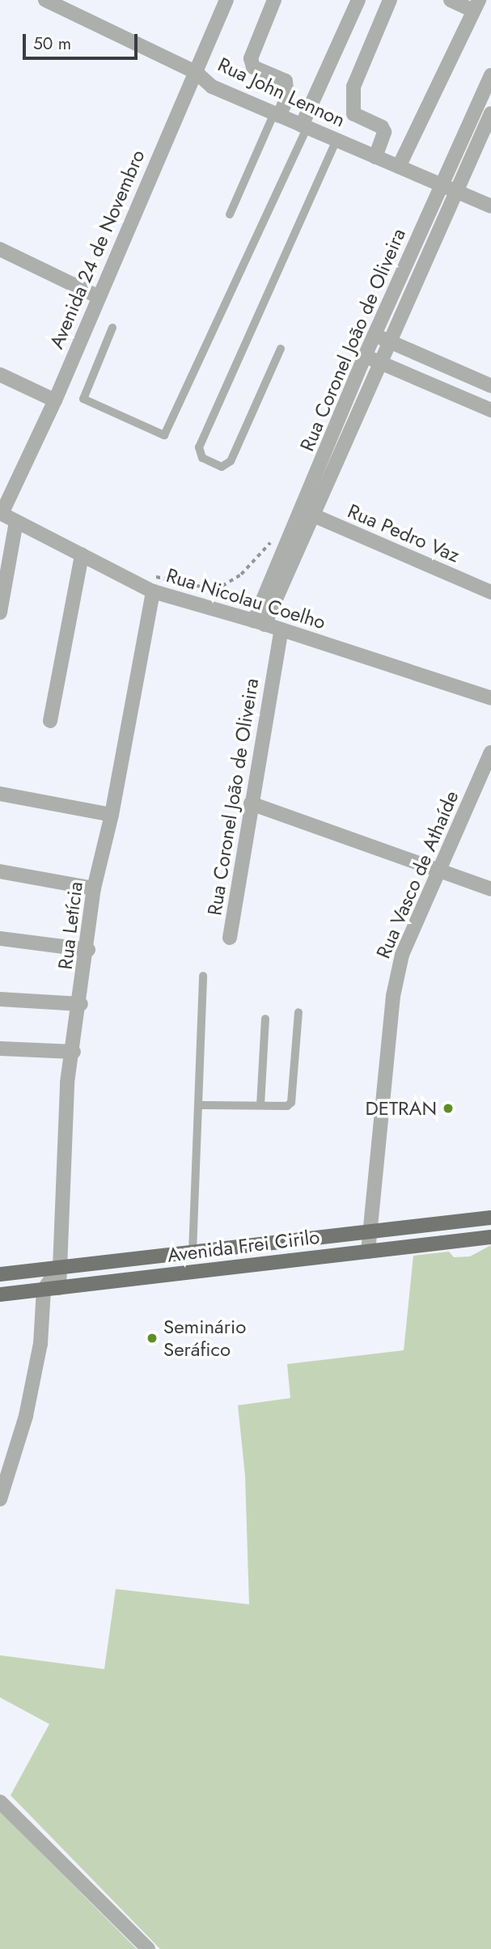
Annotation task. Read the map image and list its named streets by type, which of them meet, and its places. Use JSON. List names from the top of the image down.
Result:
{
  "streets": {
    "main road": ["Avenida Frei Cirilo"],
    "street": [
      "Rua John Lennon",
      "Avenida 24 de Novembro",
      "Rua Coronel João de Oliveira",
      "Rua Pedro Vaz",
      "Rua Nicolau Coelho",
      "Rua Vasco de Athaíde",
      "Rua Letícia"
    ]
  },
  "crossings": [
    ["Rua John Lennon", "Avenida 24 de Novembro"],
    ["Rua John Lennon", "Rua Coronel João de Oliveira"],
    ["Avenida 24 de Novembro", "Rua Nicolau Coelho"],
    ["Rua Coronel João de Oliveira", "Rua Pedro Vaz"],
    ["Rua Coronel João de Oliveira", "Rua Nicolau Coelho"],
    ["Rua Nicolau Coelho", "Rua Letícia"],
    ["Rua Vasco de Athaíde", "Avenida Frei Cirilo"],
    ["Rua Letícia", "Avenida Frei Cirilo"]
  ],
  "places": ["DETRAN", "Seminário Seráfico"],
  "scale_bar": "50 m"
}
